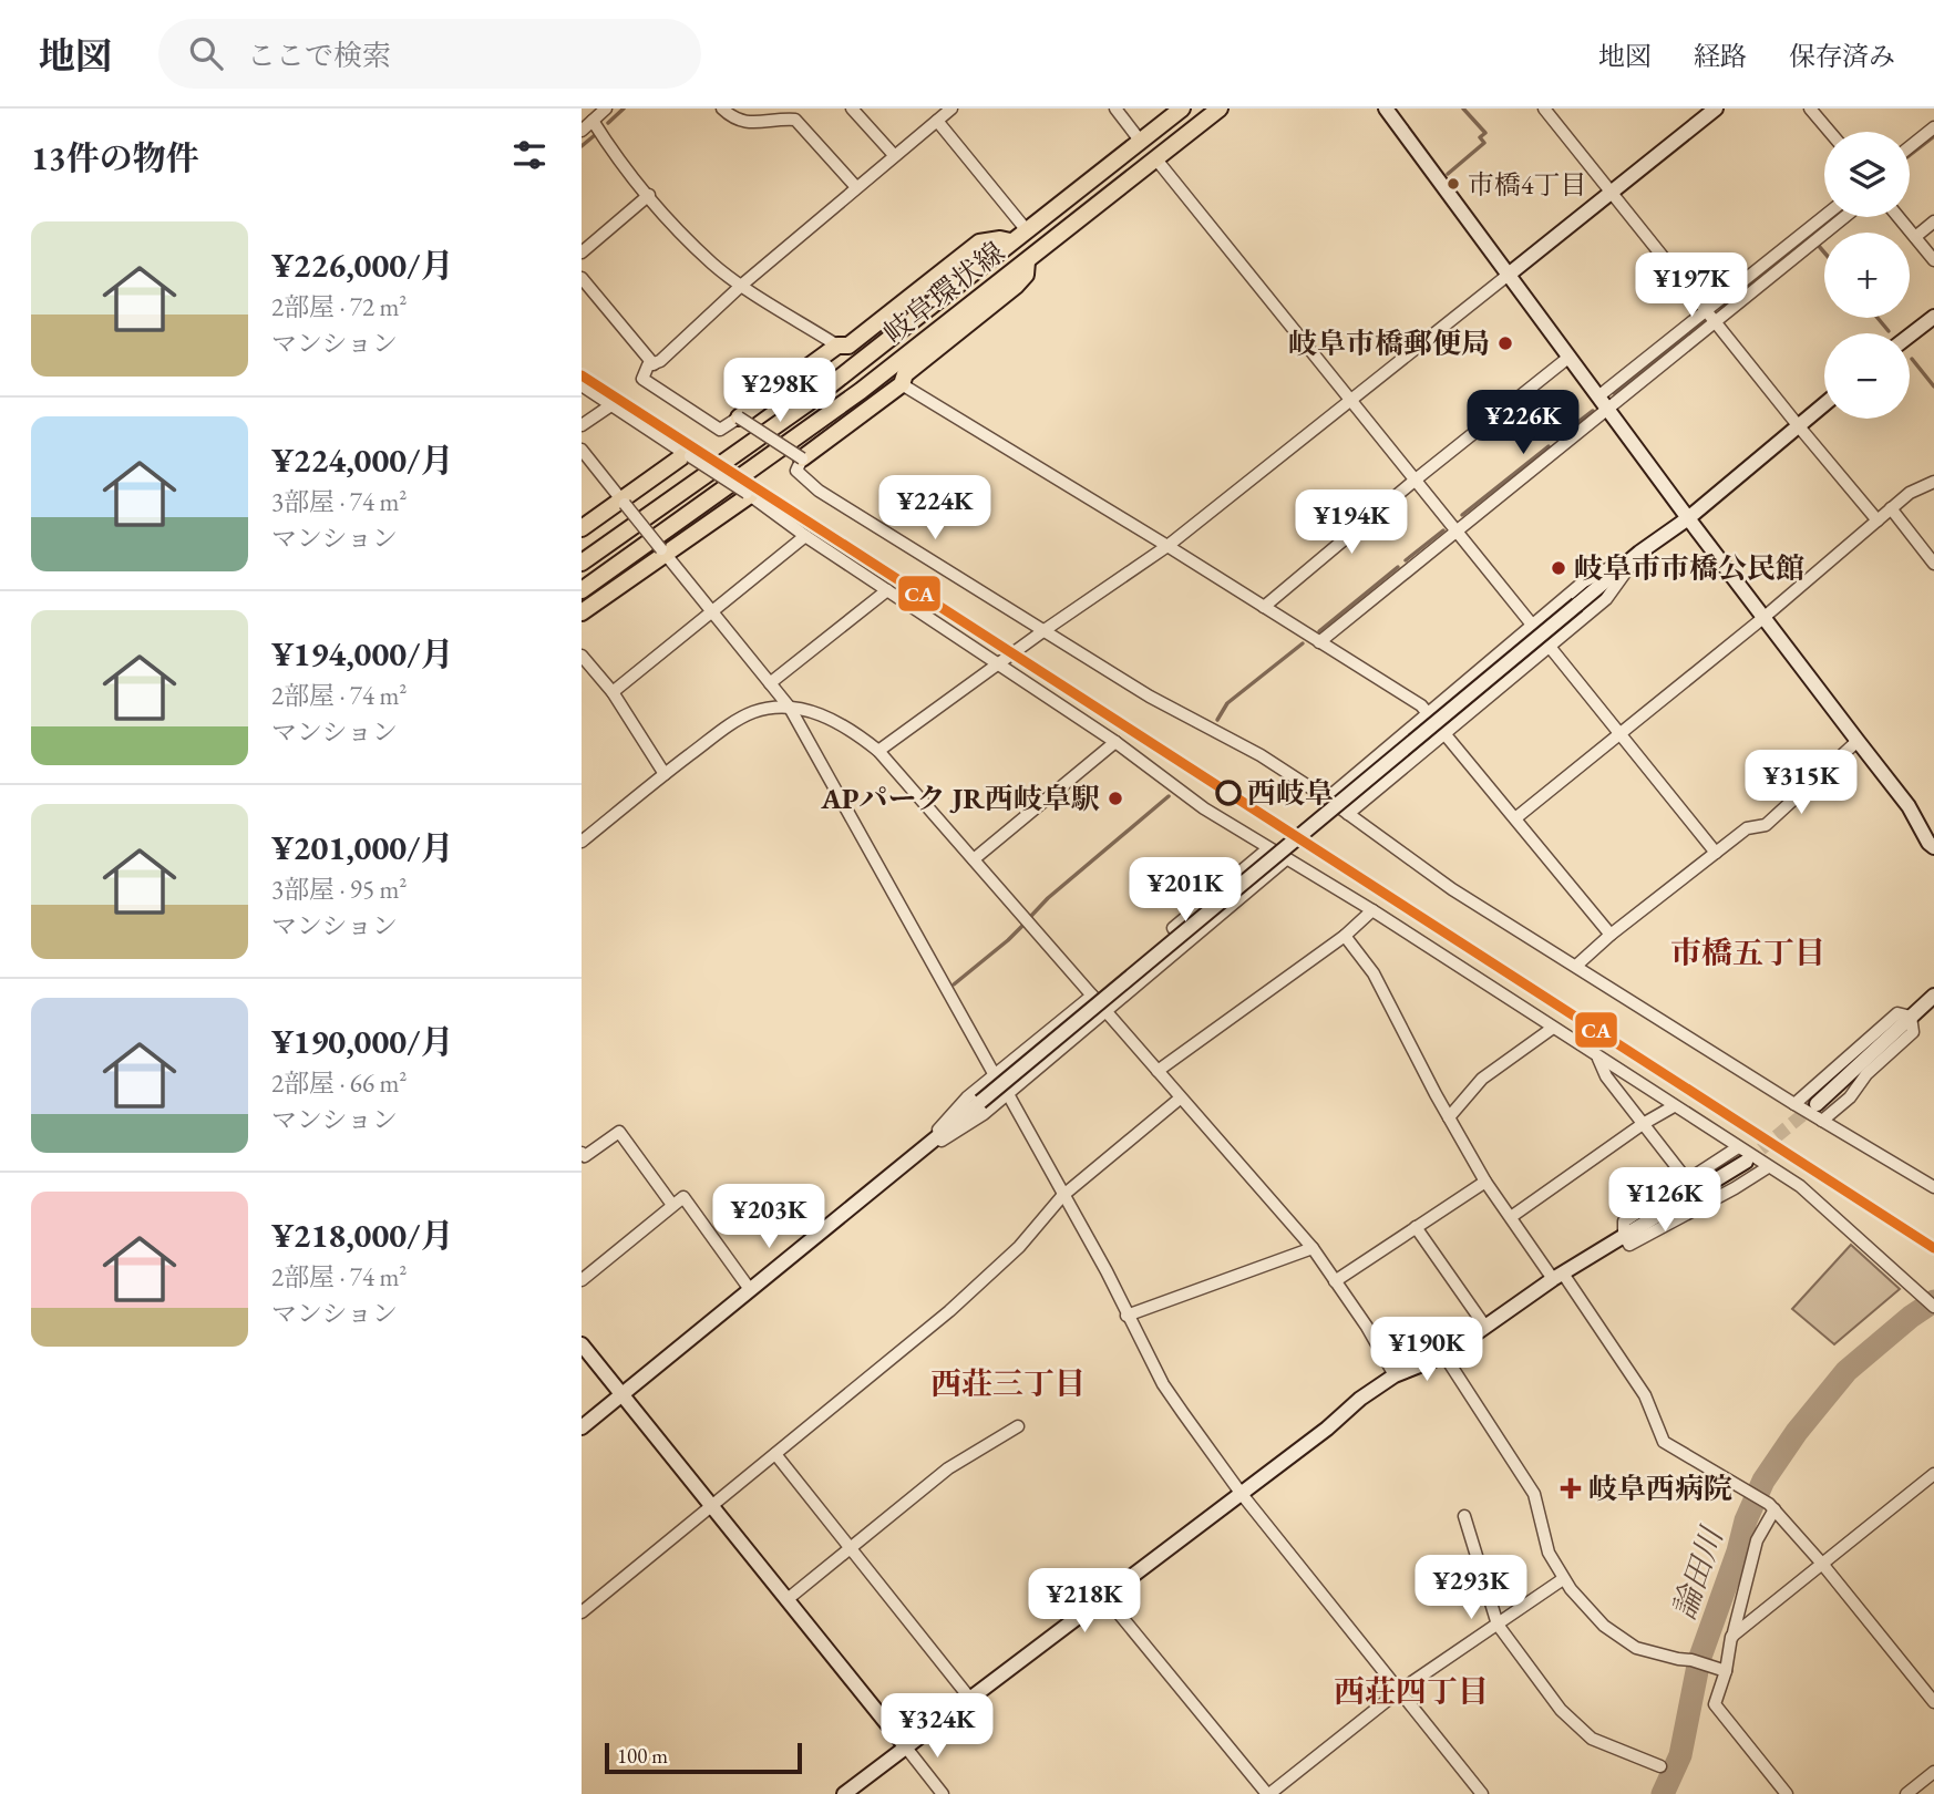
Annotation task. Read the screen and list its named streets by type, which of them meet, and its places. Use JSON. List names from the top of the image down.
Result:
{
  "streets": {
    "main road": ["岐阜環状線"]
  },
  "districts": ["市橋五丁目", "西荘三丁目", "西荘四丁目"],
  "water": ["論田川"],
  "places": {
    "other": [
      "市橋4丁目",
      "岐阜市橋郵便局",
      "岐阜市市橋公民館",
      "西岐阜",
      "APパーク JR西岐阜駅"
    ],
    "health": ["岐阜西病院"]
  },
  "lines": ["transit line CA"],
  "scale_bar": "100 m",
  "page": {
    "header": "地図",
    "search": "ここで検索",
    "nav": ["地図", "経路", "保存済み"],
    "heading": "13件の物件",
    "map_buttons": ["+", "−"],
    "list": [
      {
        "name": "¥226,000/月",
        "note": "2部屋 · 72 m² · マンション"
      },
      {
        "name": "¥224,000/月",
        "note": "3部屋 · 74 m² · マンション"
      },
      {
        "name": "¥194,000/月",
        "note": "2部屋 · 74 m² · マンション"
      },
      {
        "name": "¥201,000/月",
        "note": "3部屋 · 95 m² · マンション"
      },
      {
        "name": "¥190,000/月",
        "note": "2部屋 · 66 m² · マンション"
      },
      {
        "name": "¥218,000/月",
        "note": "2部屋 · 74 m² · マンション"
      }
    ],
    "price": [
      "¥197K",
      "¥298K",
      "¥226K",
      "¥224K",
      "¥194K",
      "¥315K",
      "¥201K",
      "¥126K",
      "¥203K",
      "¥190K",
      "¥293K",
      "¥218K",
      "¥324K"
    ],
    "scale": "100 m"
  }
}
